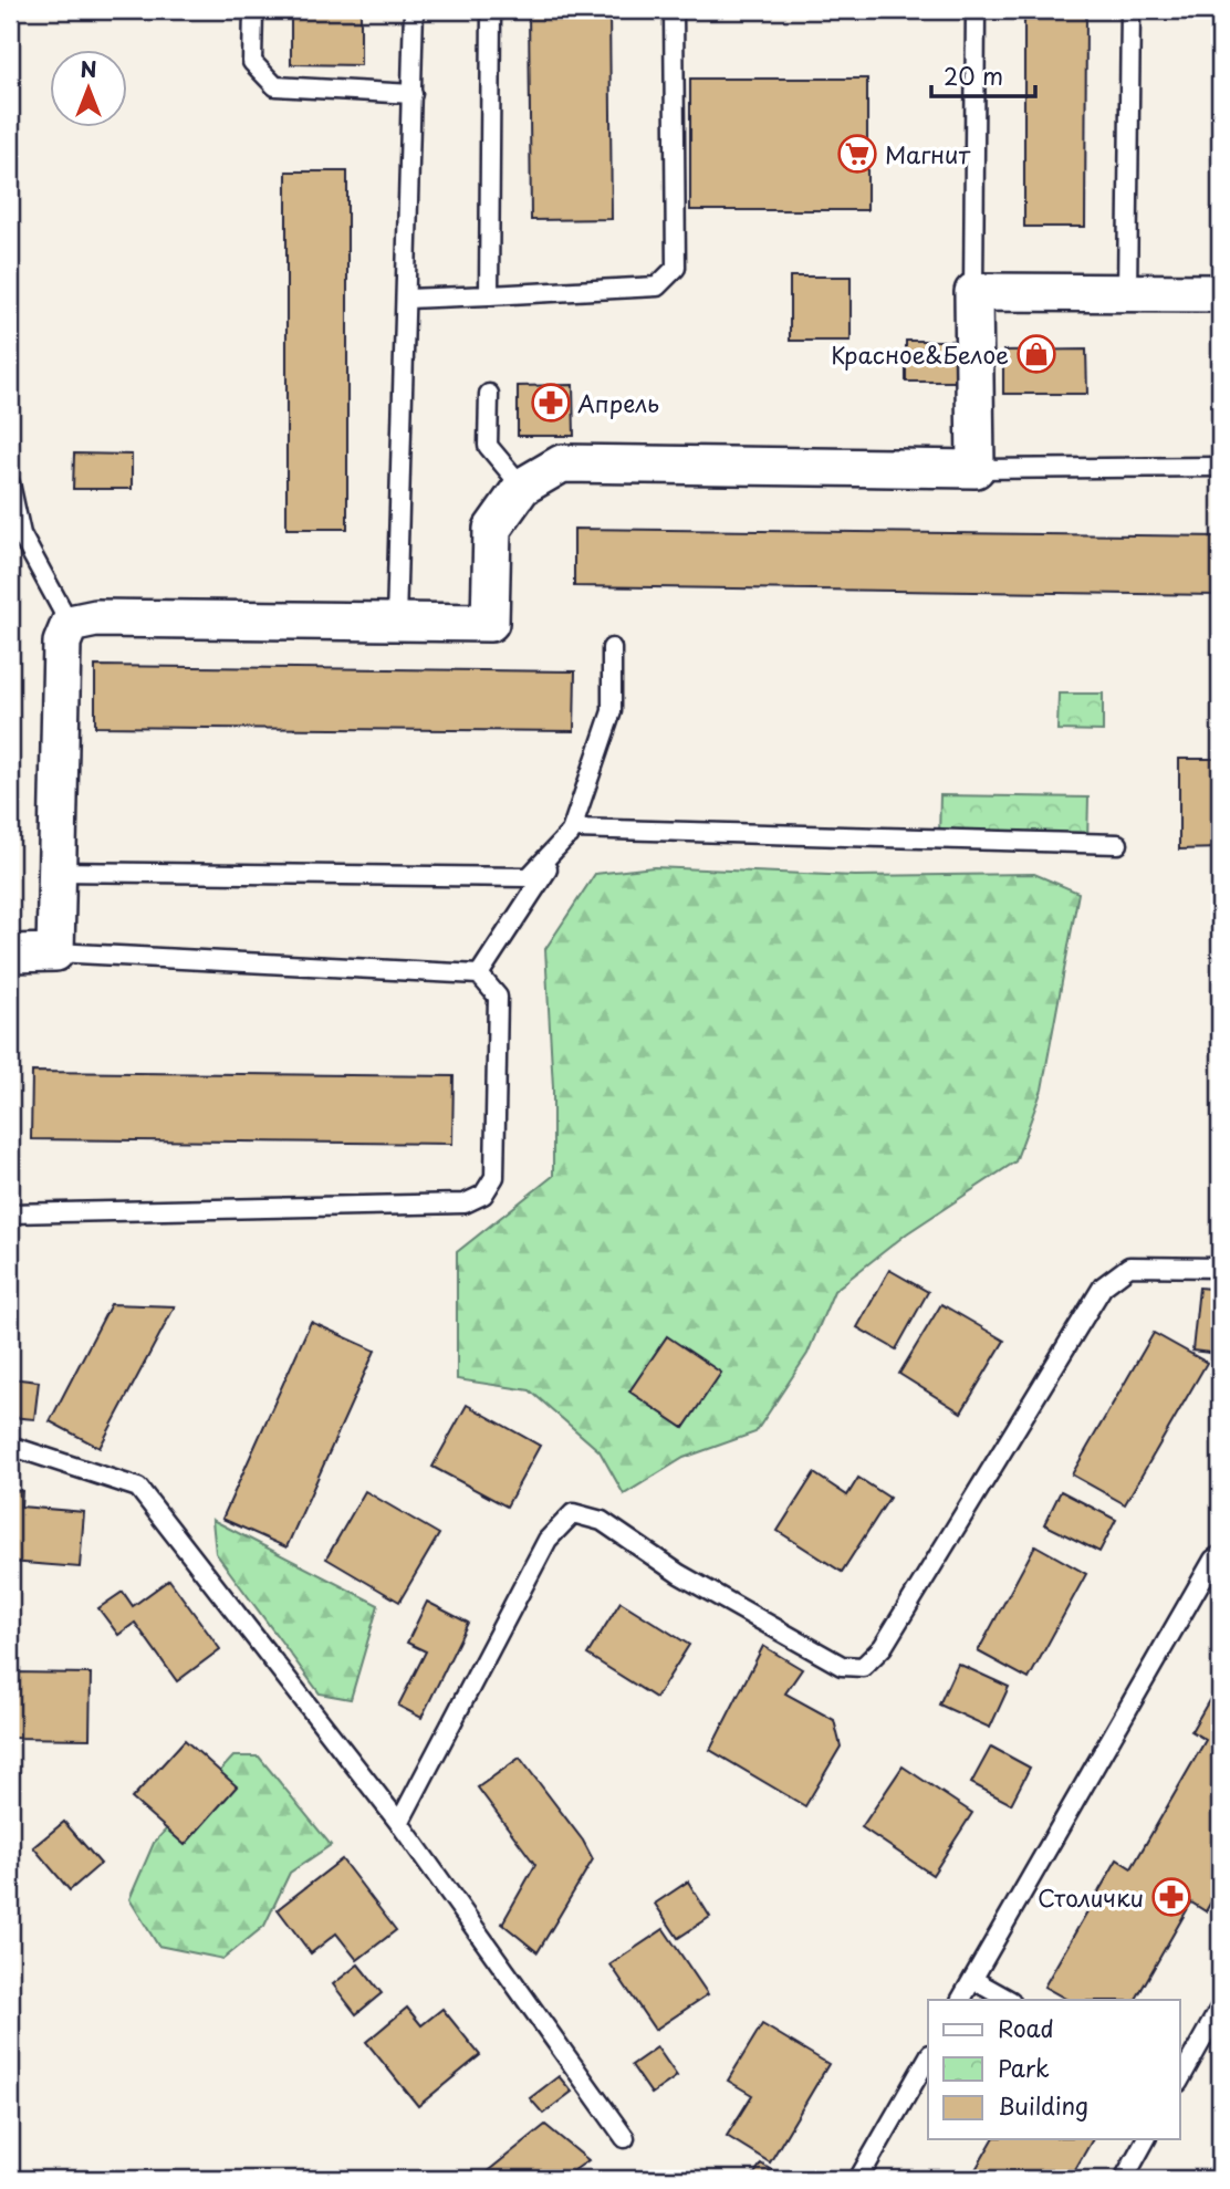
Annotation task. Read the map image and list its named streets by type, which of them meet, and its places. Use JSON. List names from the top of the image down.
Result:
{
  "places": {
    "supermarket": ["Магнит"],
    "shop": ["Красное&Белое"],
    "pharmacy": ["Апрель", "Столички"]
  },
  "legend": ["Road", "Park", "Building"],
  "scale_bar": "20 m",
  "north": "top"
}
